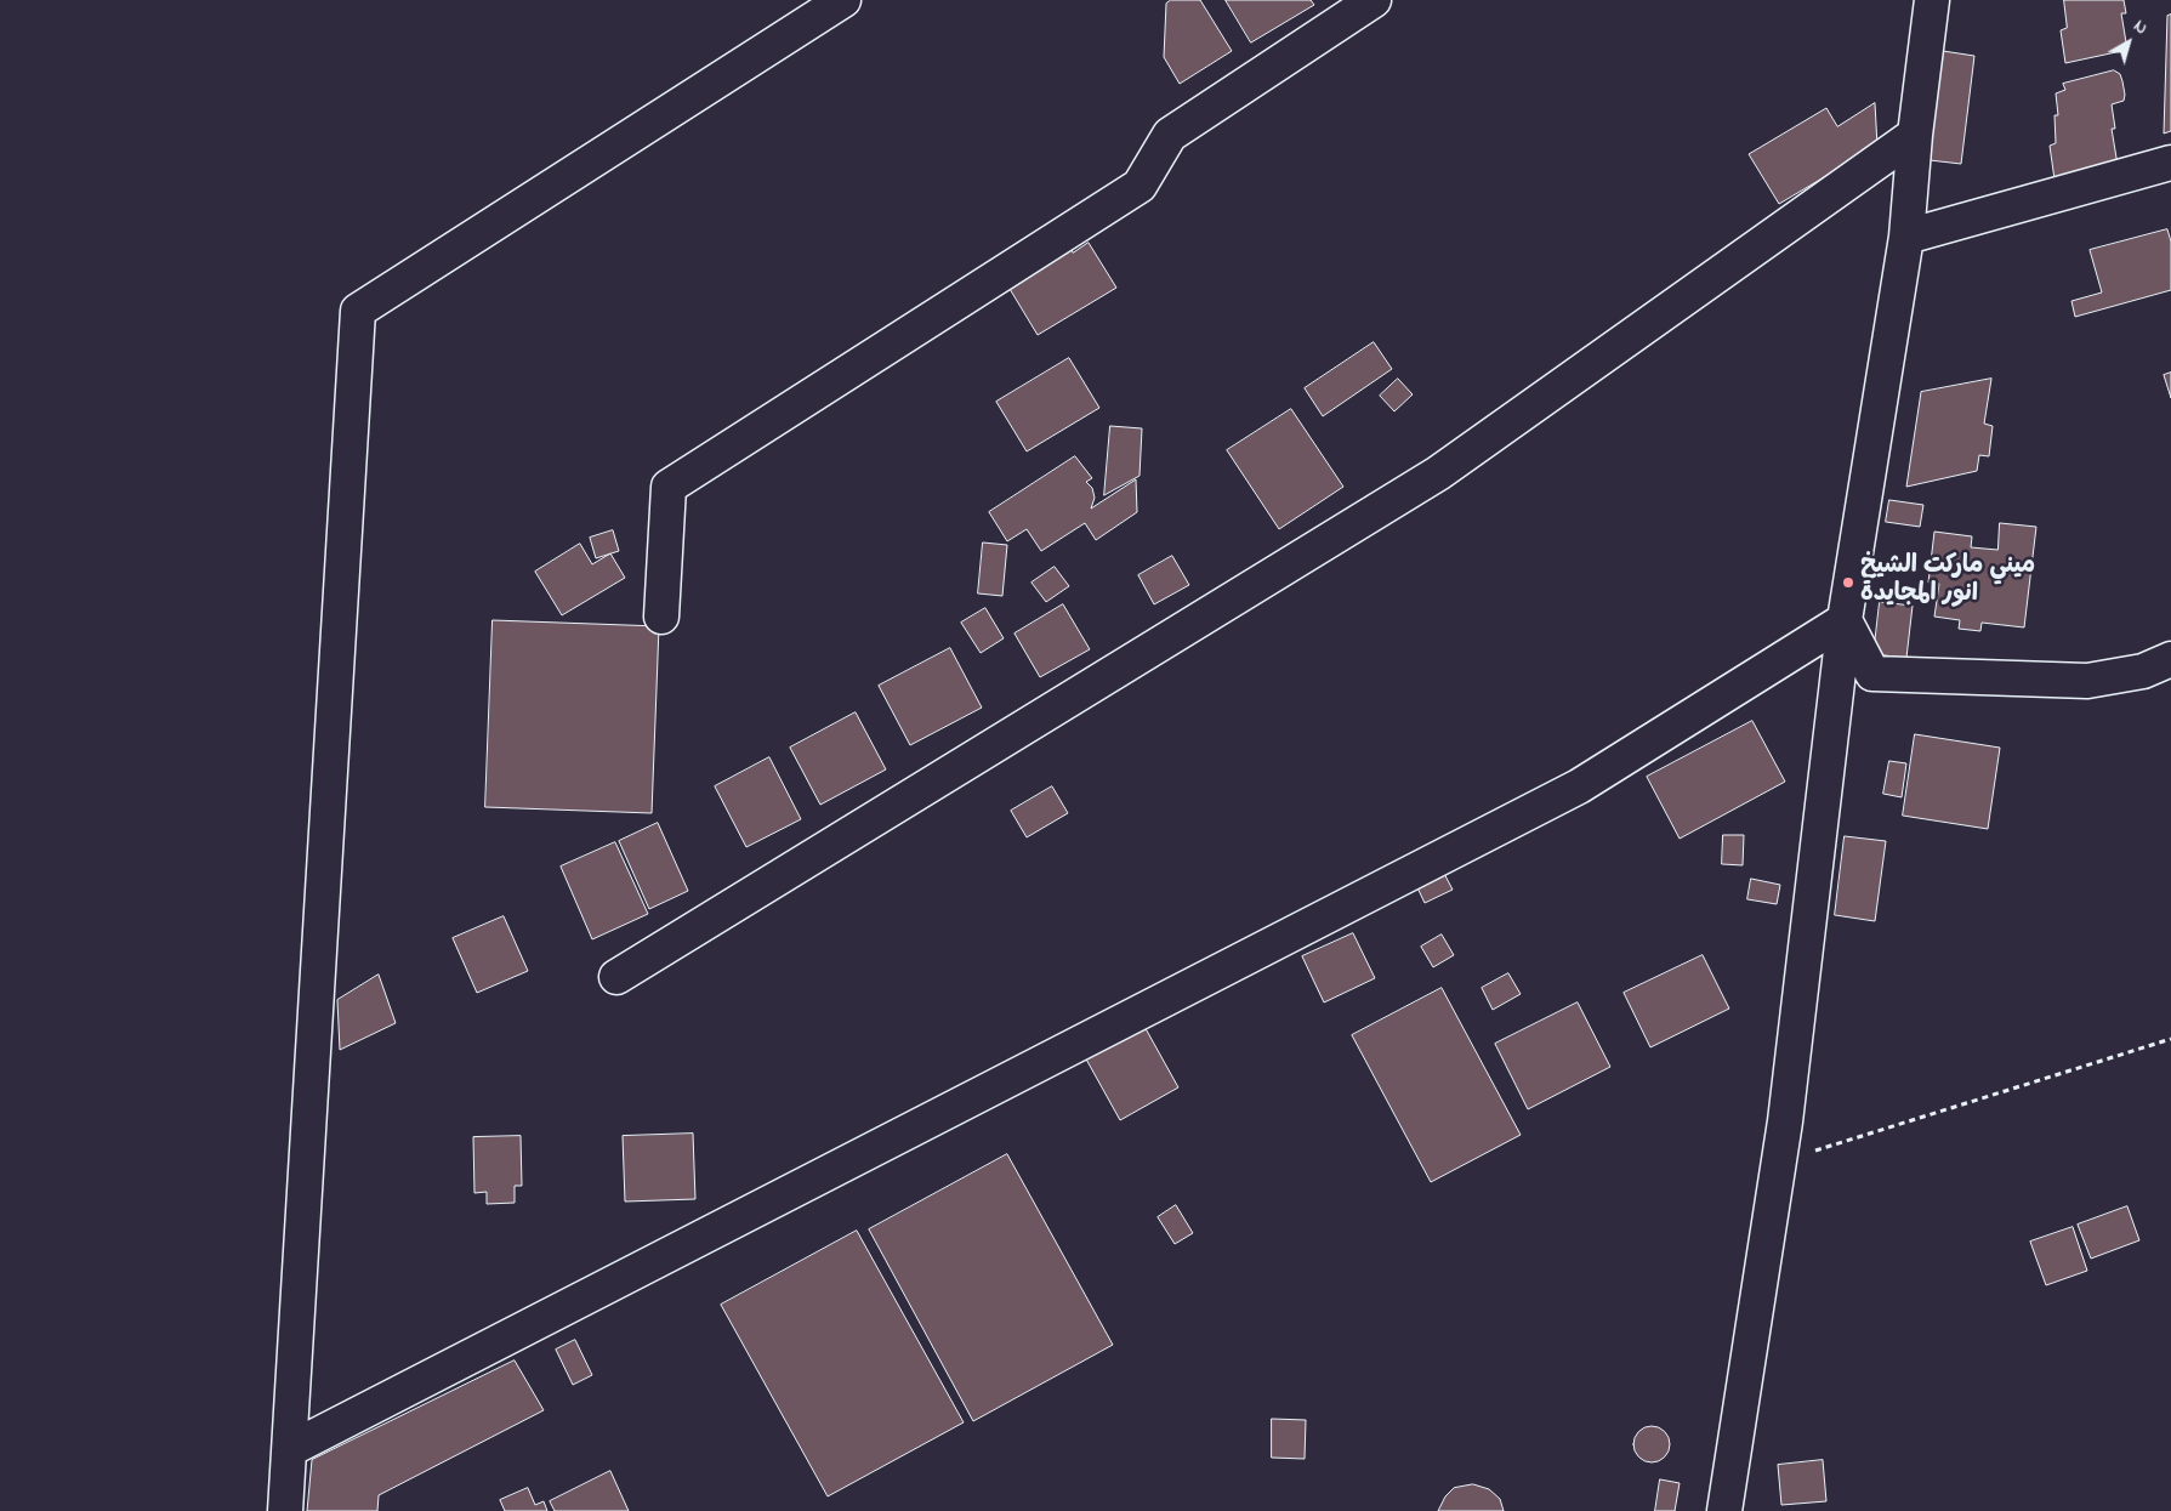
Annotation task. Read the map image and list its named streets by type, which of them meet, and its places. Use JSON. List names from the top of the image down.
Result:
{
  "places": ["ميني ماركت الشيخ انور المجايدة"],
  "north": "top right"
}
